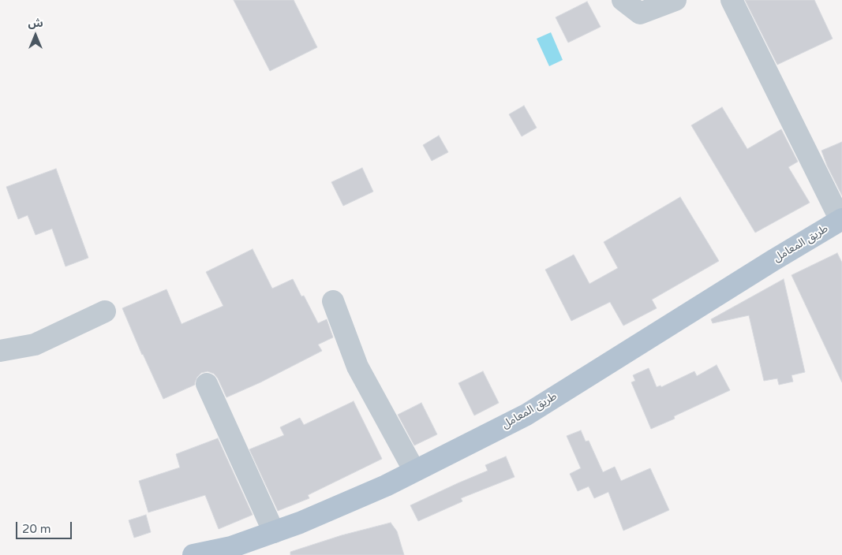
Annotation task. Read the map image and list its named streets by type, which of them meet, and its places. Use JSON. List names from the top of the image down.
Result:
{
  "streets": {
    "main road": ["طريق المعامل"]
  },
  "scale_bar": "20 m",
  "north": "top"
}
